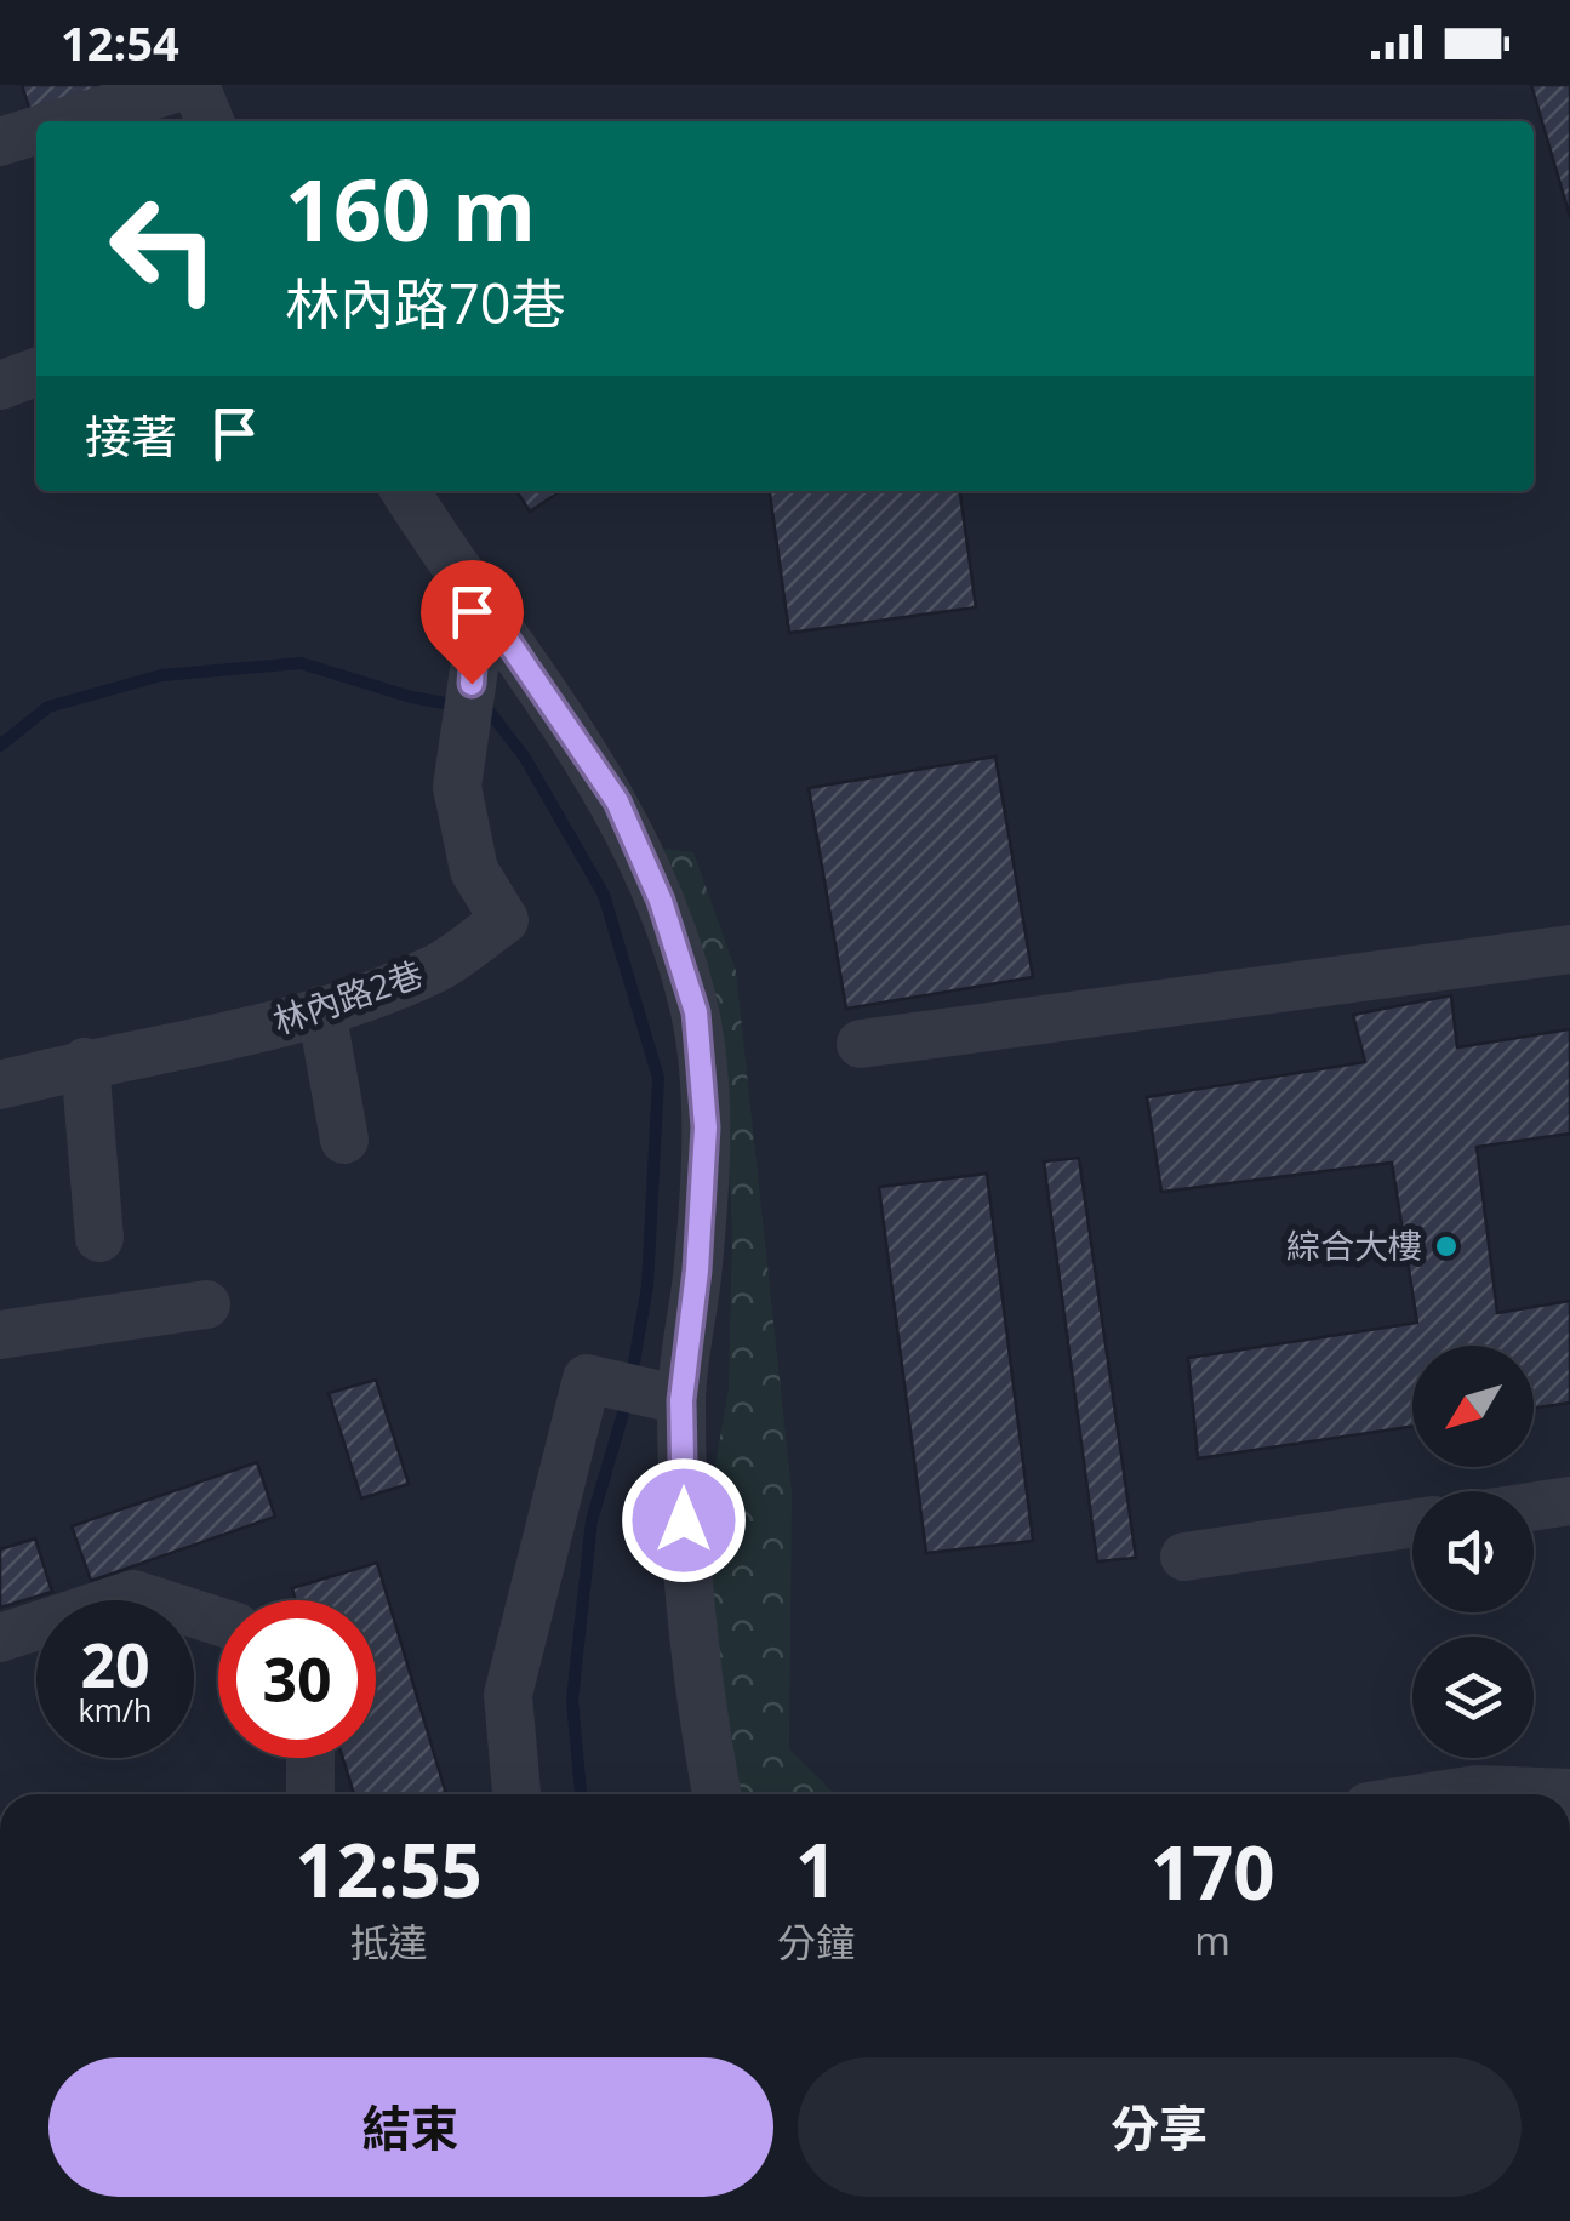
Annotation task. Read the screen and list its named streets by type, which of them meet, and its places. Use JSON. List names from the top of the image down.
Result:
{
  "streets": {
    "street": ["林內路2巷"]
  },
  "places": ["綜合大樓"],
  "north": "bottom left",
  "page": {
    "status": "12:54",
    "turn": ["160 m", "林內路70巷"],
    "then": "接著",
    "speed": "20 km/h",
    "limit": "30",
    "eta": [
      "12:55",
      "抵達",
      "1",
      "分鐘",
      "170",
      "m"
    ],
    "buttons": ["結束", "分享"]
  }
}
